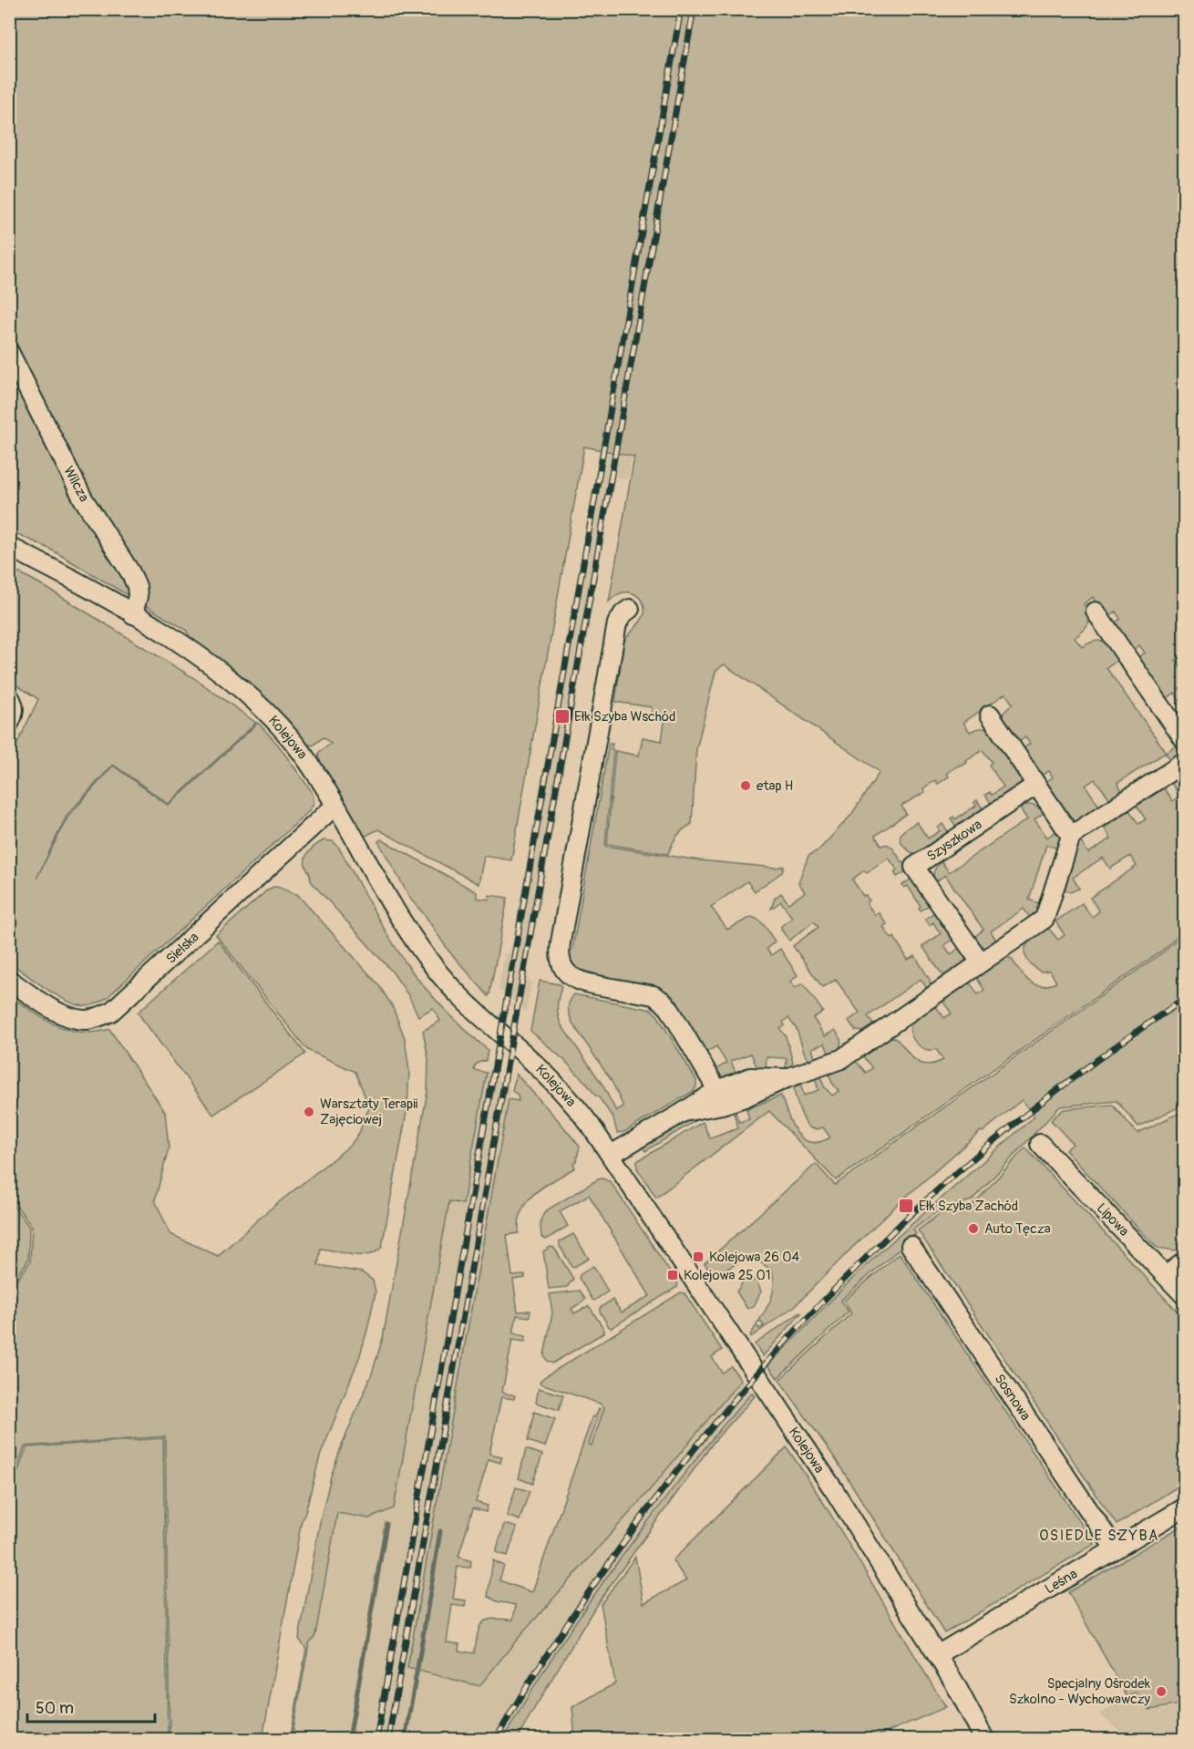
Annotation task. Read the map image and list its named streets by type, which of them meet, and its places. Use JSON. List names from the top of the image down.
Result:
{
  "streets": {
    "street": [
      "Wilcza",
      "Kolejowa",
      "Szyszkowa",
      "Sielska",
      "Lipowa",
      "Sosnowa",
      "Leśna"
    ]
  },
  "crossings": [
    ["Wilcza", "Kolejowa"],
    ["Kolejowa", "Sielska"],
    ["Kolejowa", "Leśna"],
    ["Sosnowa", "Leśna"]
  ],
  "districts": ["OSIEDLE SZYBA"],
  "places": {
    "transit": [
      "Ełk Szyba Wschód",
      "Ełk Szyba Zachód",
      "Kolejowa 26 04",
      "Kolejowa 25 01"
    ],
    "other": [
      "etap H",
      "Warsztaty Terapii Zajęciowej",
      "Auto Tęcza",
      "Specjalny Ośrodek Szkolno - Wychowawczy"
    ]
  },
  "scale_bar": "50 m"
}
